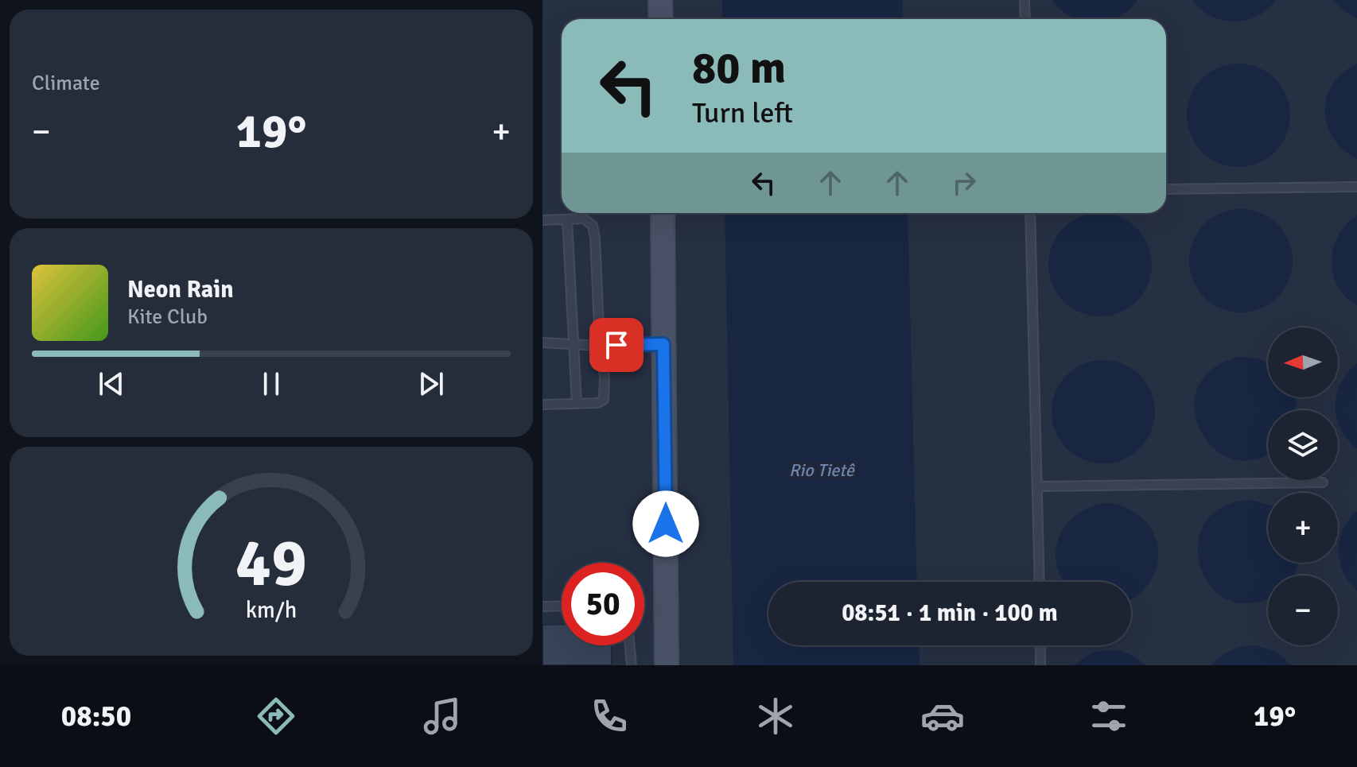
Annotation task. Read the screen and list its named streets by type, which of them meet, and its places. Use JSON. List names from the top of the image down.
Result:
{
  "water": ["Rio Tietê"],
  "north": "left",
  "page": {
    "tile": "Climate",
    "turn": ["80 m", "Turn left"],
    "heat": ["−", "19°", "+"],
    "song": ["Neon Rain", "Kite Club"],
    "map_buttons": ["+", "−"],
    "limit": "50",
    "trip": "08:51 · 1 min · 100 m",
    "tabs": ["08:50", "19°"],
    "gauge": ["49", "km/h"]
  }
}
